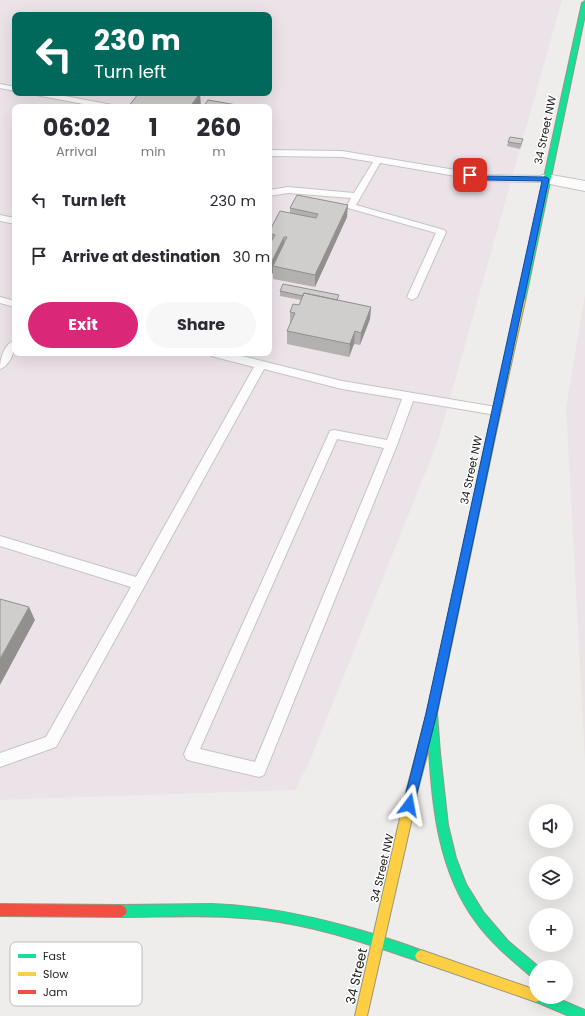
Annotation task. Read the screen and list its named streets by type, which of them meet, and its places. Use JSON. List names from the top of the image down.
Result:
{
  "streets": {
    "main road": ["34 Street NW", "34 Street"]
  },
  "crossings": [
    ["34 Street NW", "34 Street"]
  ],
  "legend": ["Fast", "Slow", "Jam"],
  "page": {
    "turn": ["230 m", "Turn left"],
    "eta": [
      "06:02",
      "Arrival",
      "1",
      "min",
      "260",
      "m"
    ],
    "list": [
      {
        "name": "Turn left",
        "value": "230 m"
      },
      {
        "name": "Arrive at destination",
        "value": "30 m"
      }
    ],
    "buttons": ["Exit", "Share"],
    "map_buttons": ["+", "−"]
  }
}
